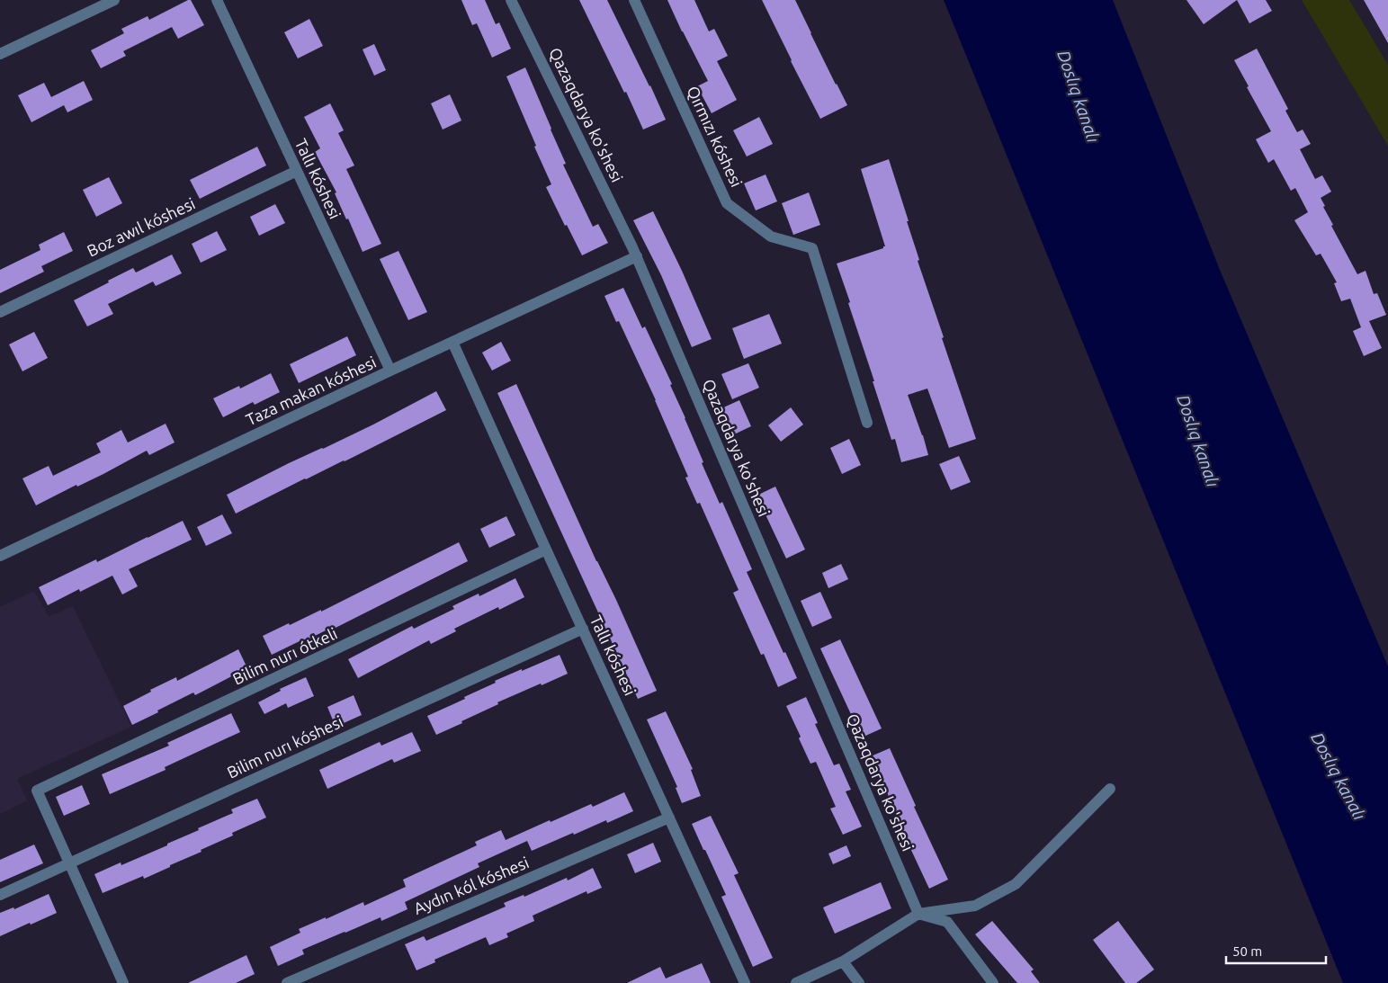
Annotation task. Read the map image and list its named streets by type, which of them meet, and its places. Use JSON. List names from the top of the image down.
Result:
{
  "streets": {
    "street": [
      "Qazaqdarya ko'shesi",
      "Qırmızı kóshesi",
      "Tallı kóshesi",
      "Boz awıl kóshesi",
      "Taza makan kóshesi",
      "Bilim nurı ótkeli",
      "Bilim nurı kóshesi",
      "Aydın kól kóshesi"
    ]
  },
  "crossings": [
    ["Qazaqdarya ko'shesi", "Taza makan kóshesi"],
    ["Tallı kóshesi", "Boz awıl kóshesi"],
    ["Tallı kóshesi", "Taza makan kóshesi"],
    ["Tallı kóshesi", "Bilim nurı ótkeli"],
    ["Tallı kóshesi", "Bilim nurı kóshesi"],
    ["Tallı kóshesi", "Aydın kól kóshesi"],
    ["Bilim nurı ótkeli", "Bilim nurı kóshesi"]
  ],
  "water": ["Doslıq kanalı"],
  "scale_bar": "50 m"
}
